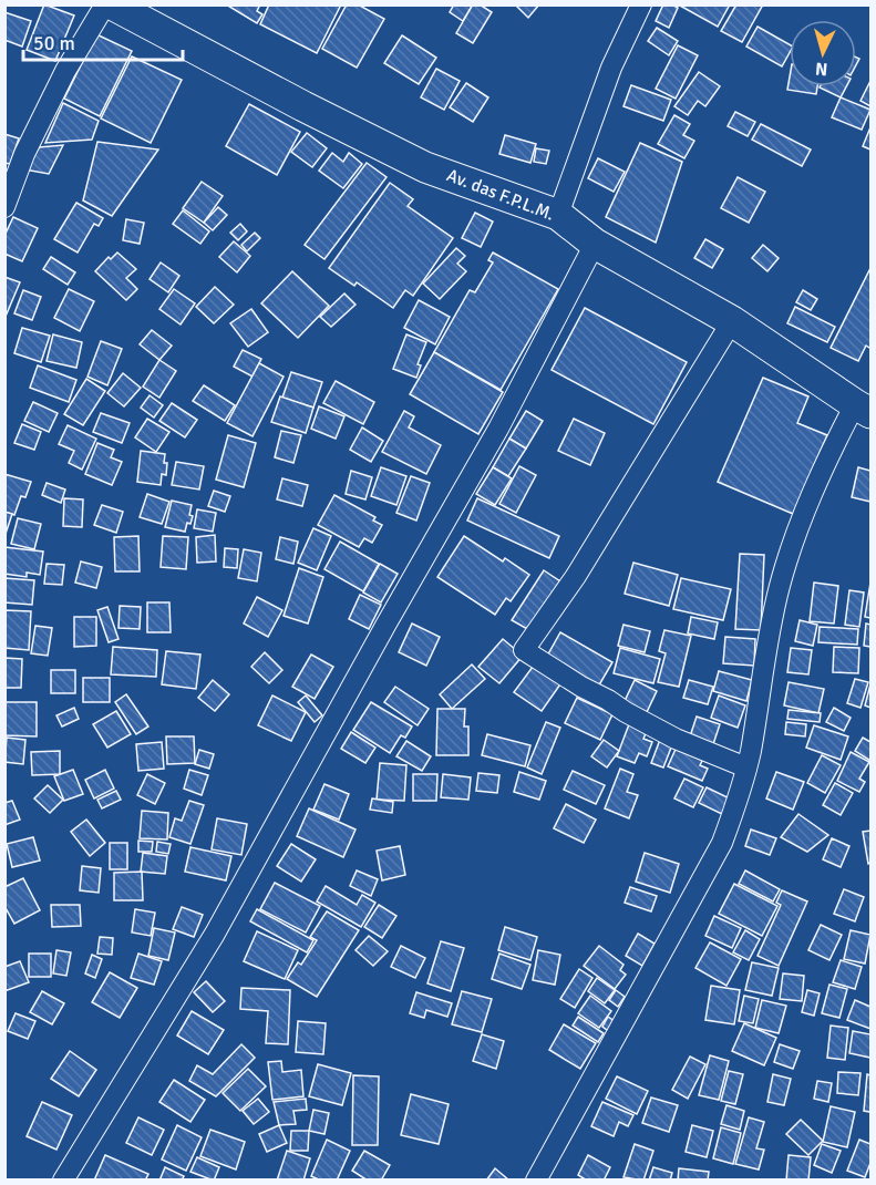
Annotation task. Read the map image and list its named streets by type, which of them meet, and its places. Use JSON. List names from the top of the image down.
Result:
{
  "streets": {
    "main road": ["Av. das F.P.L.M."]
  },
  "scale_bar": "50 m",
  "north": "bottom"
}
